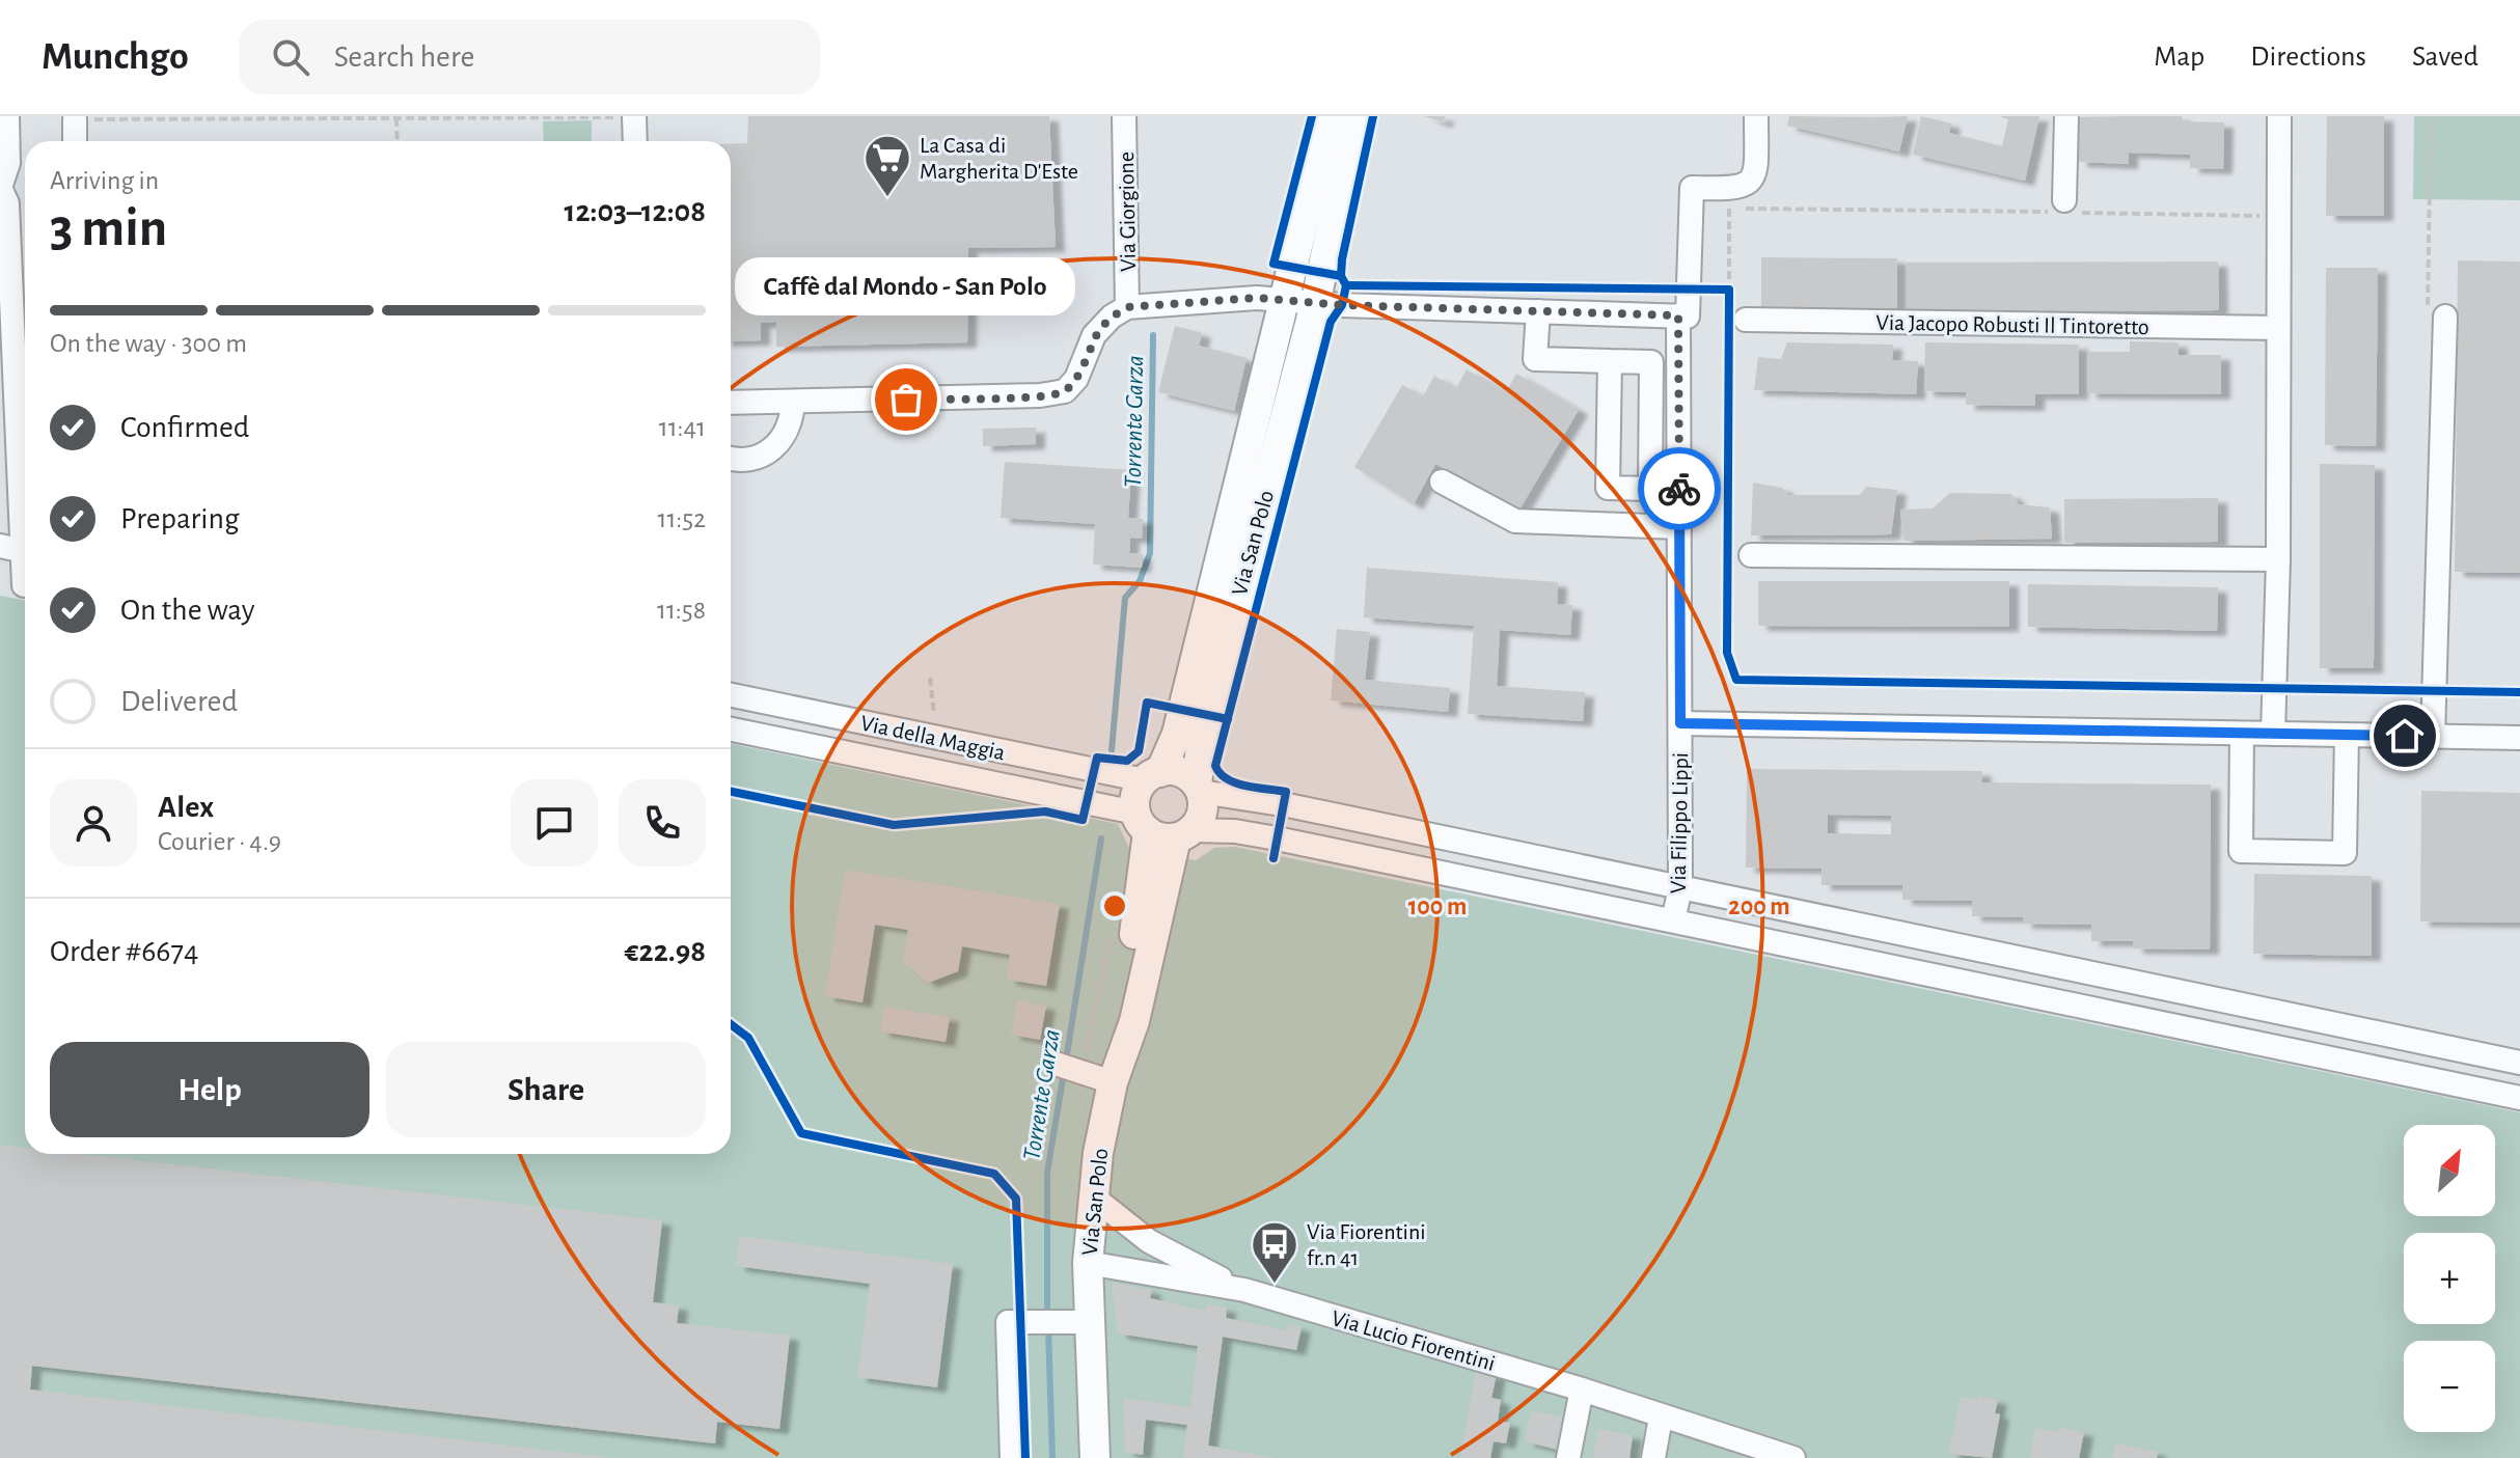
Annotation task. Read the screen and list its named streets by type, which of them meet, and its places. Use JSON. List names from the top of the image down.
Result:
{
  "streets": {
    "main road": ["Via San Polo"],
    "street": [
      "Via Giorgione",
      "Via Jacopo Robusti Il Tintoretto",
      "Via della Maggia",
      "Via Filippo Lippi",
      "Via Lucio Fiorentini"
    ]
  },
  "crossings": [
    ["Via San Polo", "Via della Maggia"],
    ["Via San Polo", "Via Lucio Fiorentini"],
    ["Via della Maggia", "Via Filippo Lippi"]
  ],
  "water": ["Torrente Garza"],
  "places": {
    "supermarket": ["La Casa di Margherita D'Este"],
    "other": ["Caffè dal Mondo - San Polo"],
    "bus stop": ["Via Fiorentini fr.n 41"]
  },
  "north": "top right",
  "page": {
    "header": "Munchgo",
    "search": "Search here",
    "nav": ["Map", "Directions", "Saved"],
    "heading": ["3 min", "Arriving in", "12:03–12:08"],
    "panel": [
      "Alex",
      "Courier · 4.9",
      "Order #6674",
      "€22.98"
    ],
    "bubble": "Caffè dal Mondo - San Polo",
    "bar": "On the way · 300 m",
    "list": [
      ["Confirmed", "11:41"],
      ["Preparing", "11:52"],
      ["On the way", "11:58"],
      "Delivered"
    ],
    "buttons": ["Help", "Share"],
    "map_buttons": ["+", "−"]
  },
  "rings": ["100 m", "200 m"]
}
